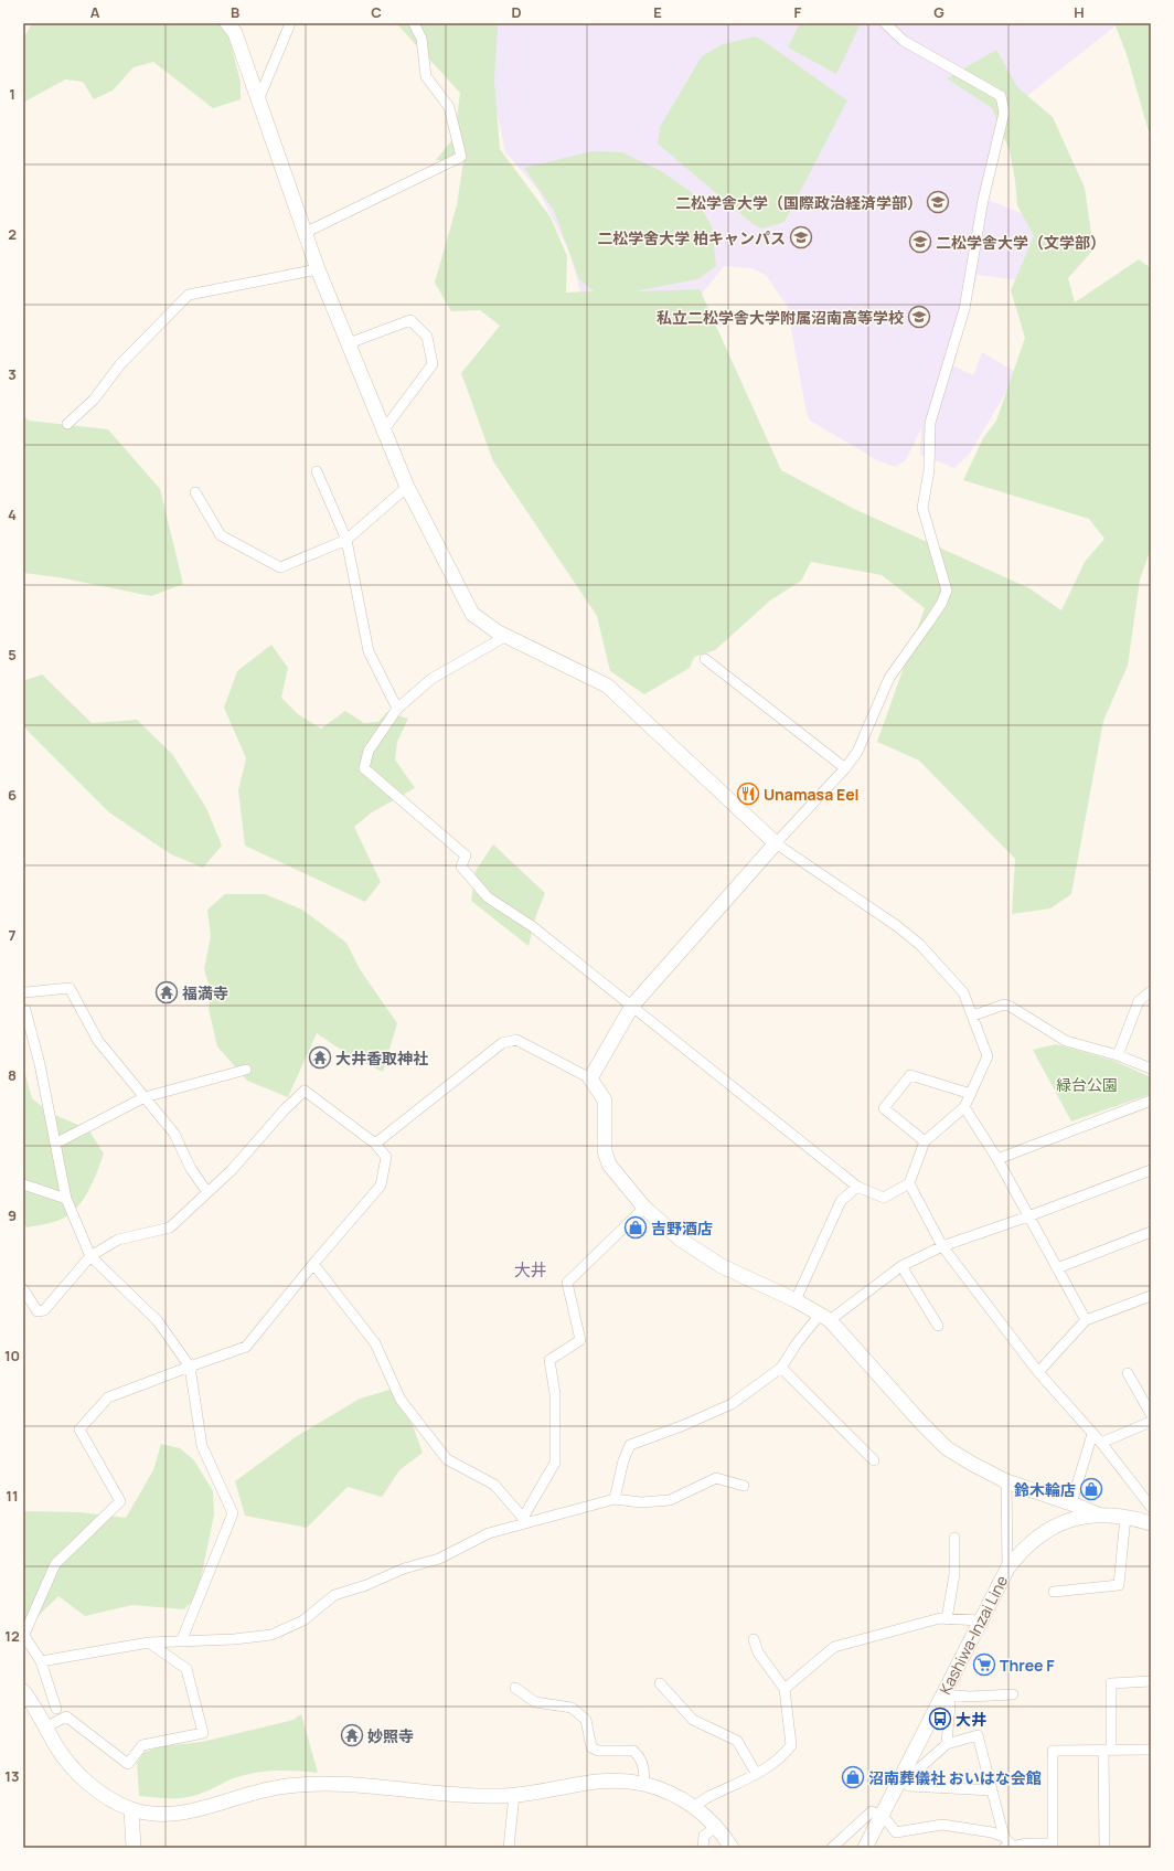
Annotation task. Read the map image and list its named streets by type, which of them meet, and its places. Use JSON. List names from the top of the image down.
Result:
{
  "streets": {
    "street": ["Kashiwa-Inzai Line"]
  },
  "districts": ["大井"],
  "parks": ["緑台公園"],
  "places": {
    "school or university": [
      "二松学舎大学（国際政治経済学部）",
      "二松学舍大学 柏キャンパス",
      "二松学舎大学（文学部）",
      "私立二松学舎大学附属沼南高等学校"
    ],
    "restaurant": ["Unamasa Eel"],
    "temple": ["福満寺", "大井香取神社", "妙照寺"],
    "shop": ["吉野酒店", "鈴木輪店", "沼南葬儀社 おいはな会館"],
    "supermarket": ["Three F"],
    "bus stop": ["大井"]
  },
  "grid": {
    "columns": [
      "A",
      "B",
      "C",
      "D",
      "E",
      "F",
      "G",
      "H"
    ],
    "rows": [
      "1",
      "2",
      "3",
      "4",
      "5",
      "6",
      "7",
      "8",
      "9",
      "10",
      "11",
      "12",
      "13"
    ]
  }
}
